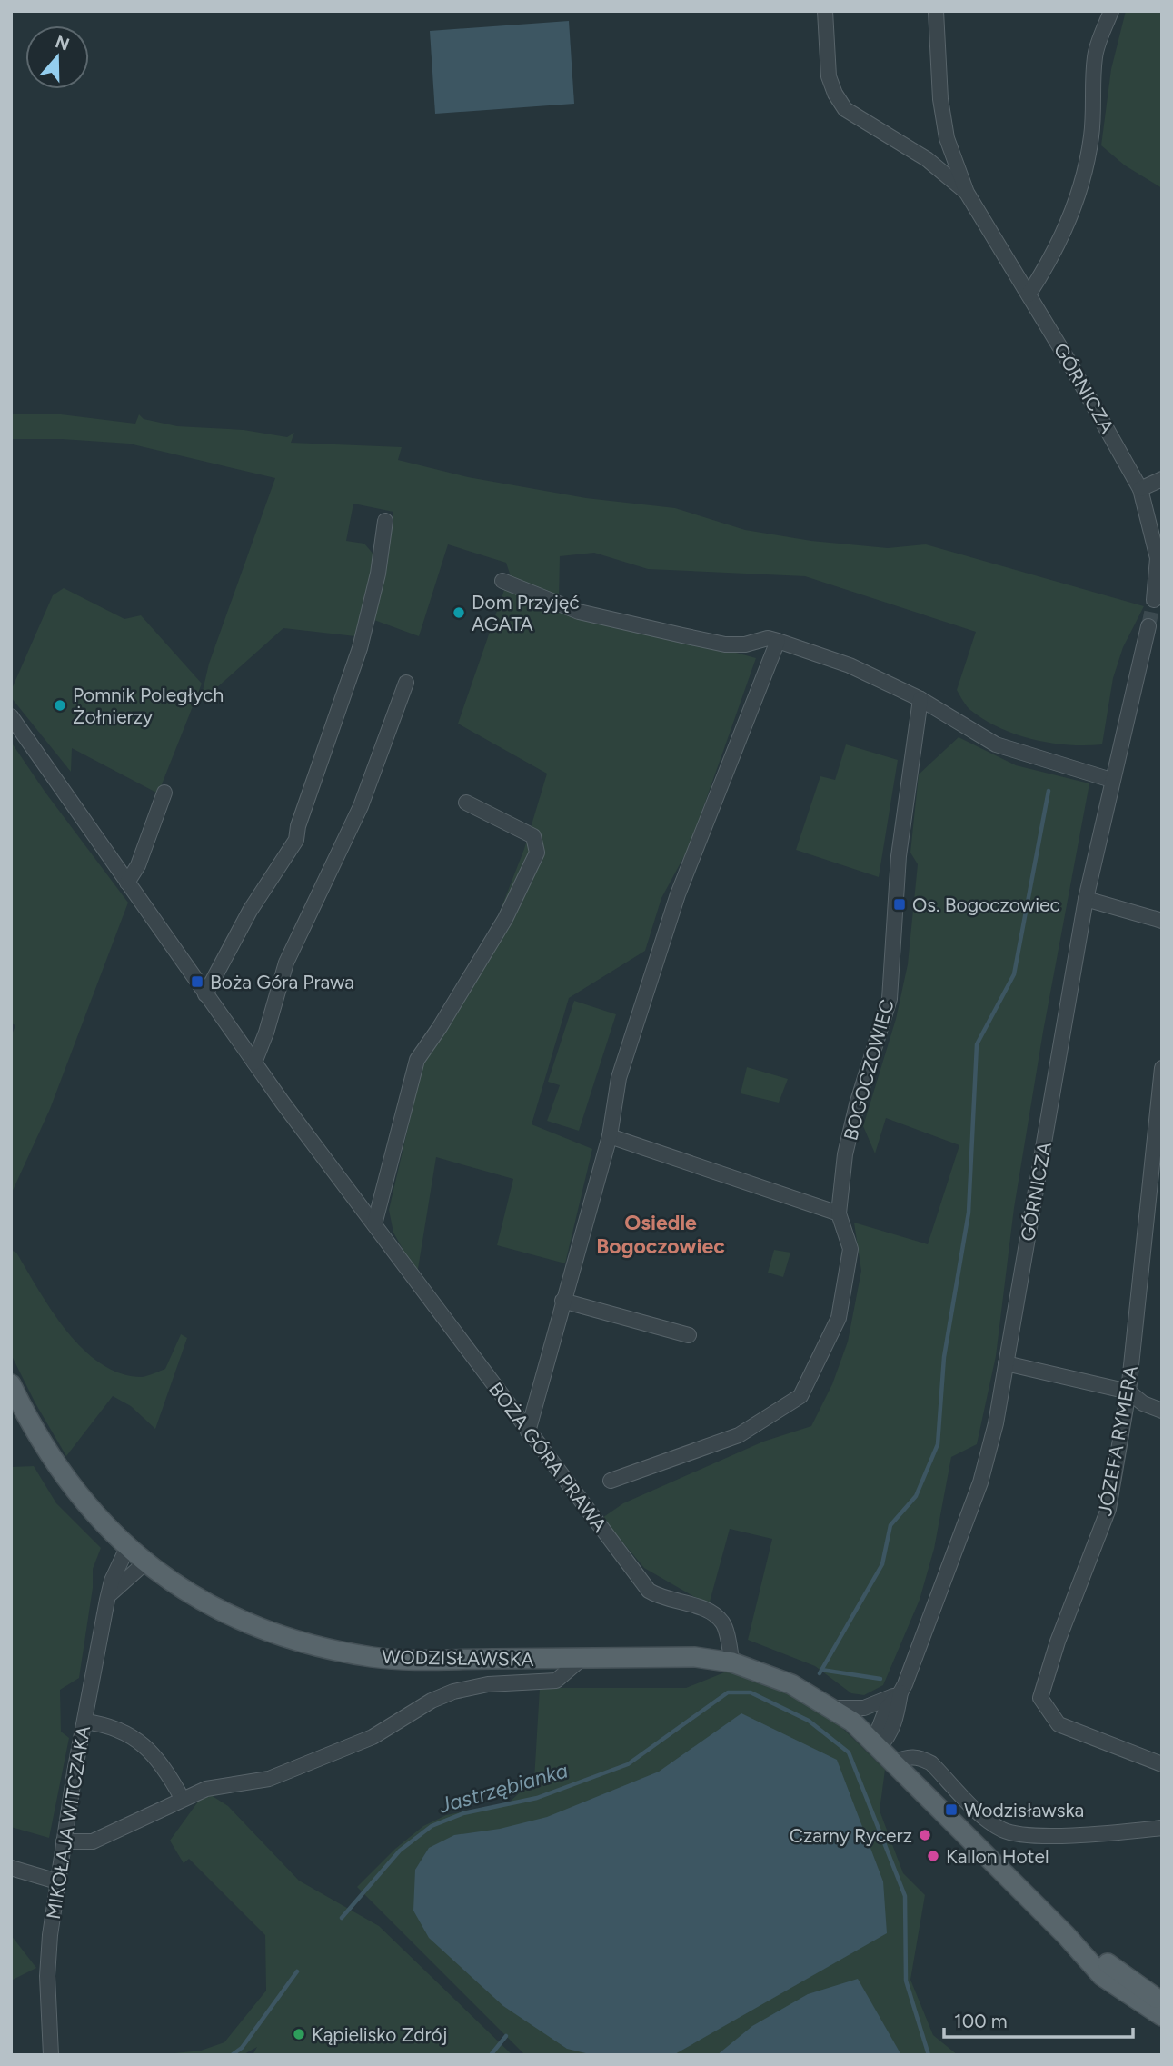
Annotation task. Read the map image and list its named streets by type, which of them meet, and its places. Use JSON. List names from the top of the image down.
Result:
{
  "streets": {
    "main road": ["WODZISŁAWSKA"],
    "street": [
      "GÓRNICZA",
      "BOGOCZOWIEC",
      "JÓZEFA RYMERA",
      "BOŻA GÓRA PRAWA",
      "MIKOŁAJA WITCZAKA"
    ]
  },
  "crossings": [
    ["GÓRNICZA", "WODZISŁAWSKA"],
    ["BOŻA GÓRA PRAWA", "WODZISŁAWSKA"],
    ["WODZISŁAWSKA", "MIKOŁAJA WITCZAKA"]
  ],
  "districts": ["Osiedle Bogoczowiec"],
  "water": ["Jastrzębianka"],
  "places": {
    "other": [
      "Dom Przyjęć AGATA",
      "Pomnik Poległych Żołnierzy",
      "Czarny Rycerz",
      "Kallon Hotel",
      "Kąpielisko Zdrój"
    ],
    "transit": ["Os. Bogoczowiec", "Boża Góra Prawa", "Wodzisławska"]
  },
  "scale_bar": "100 m",
  "north": "top"
}
